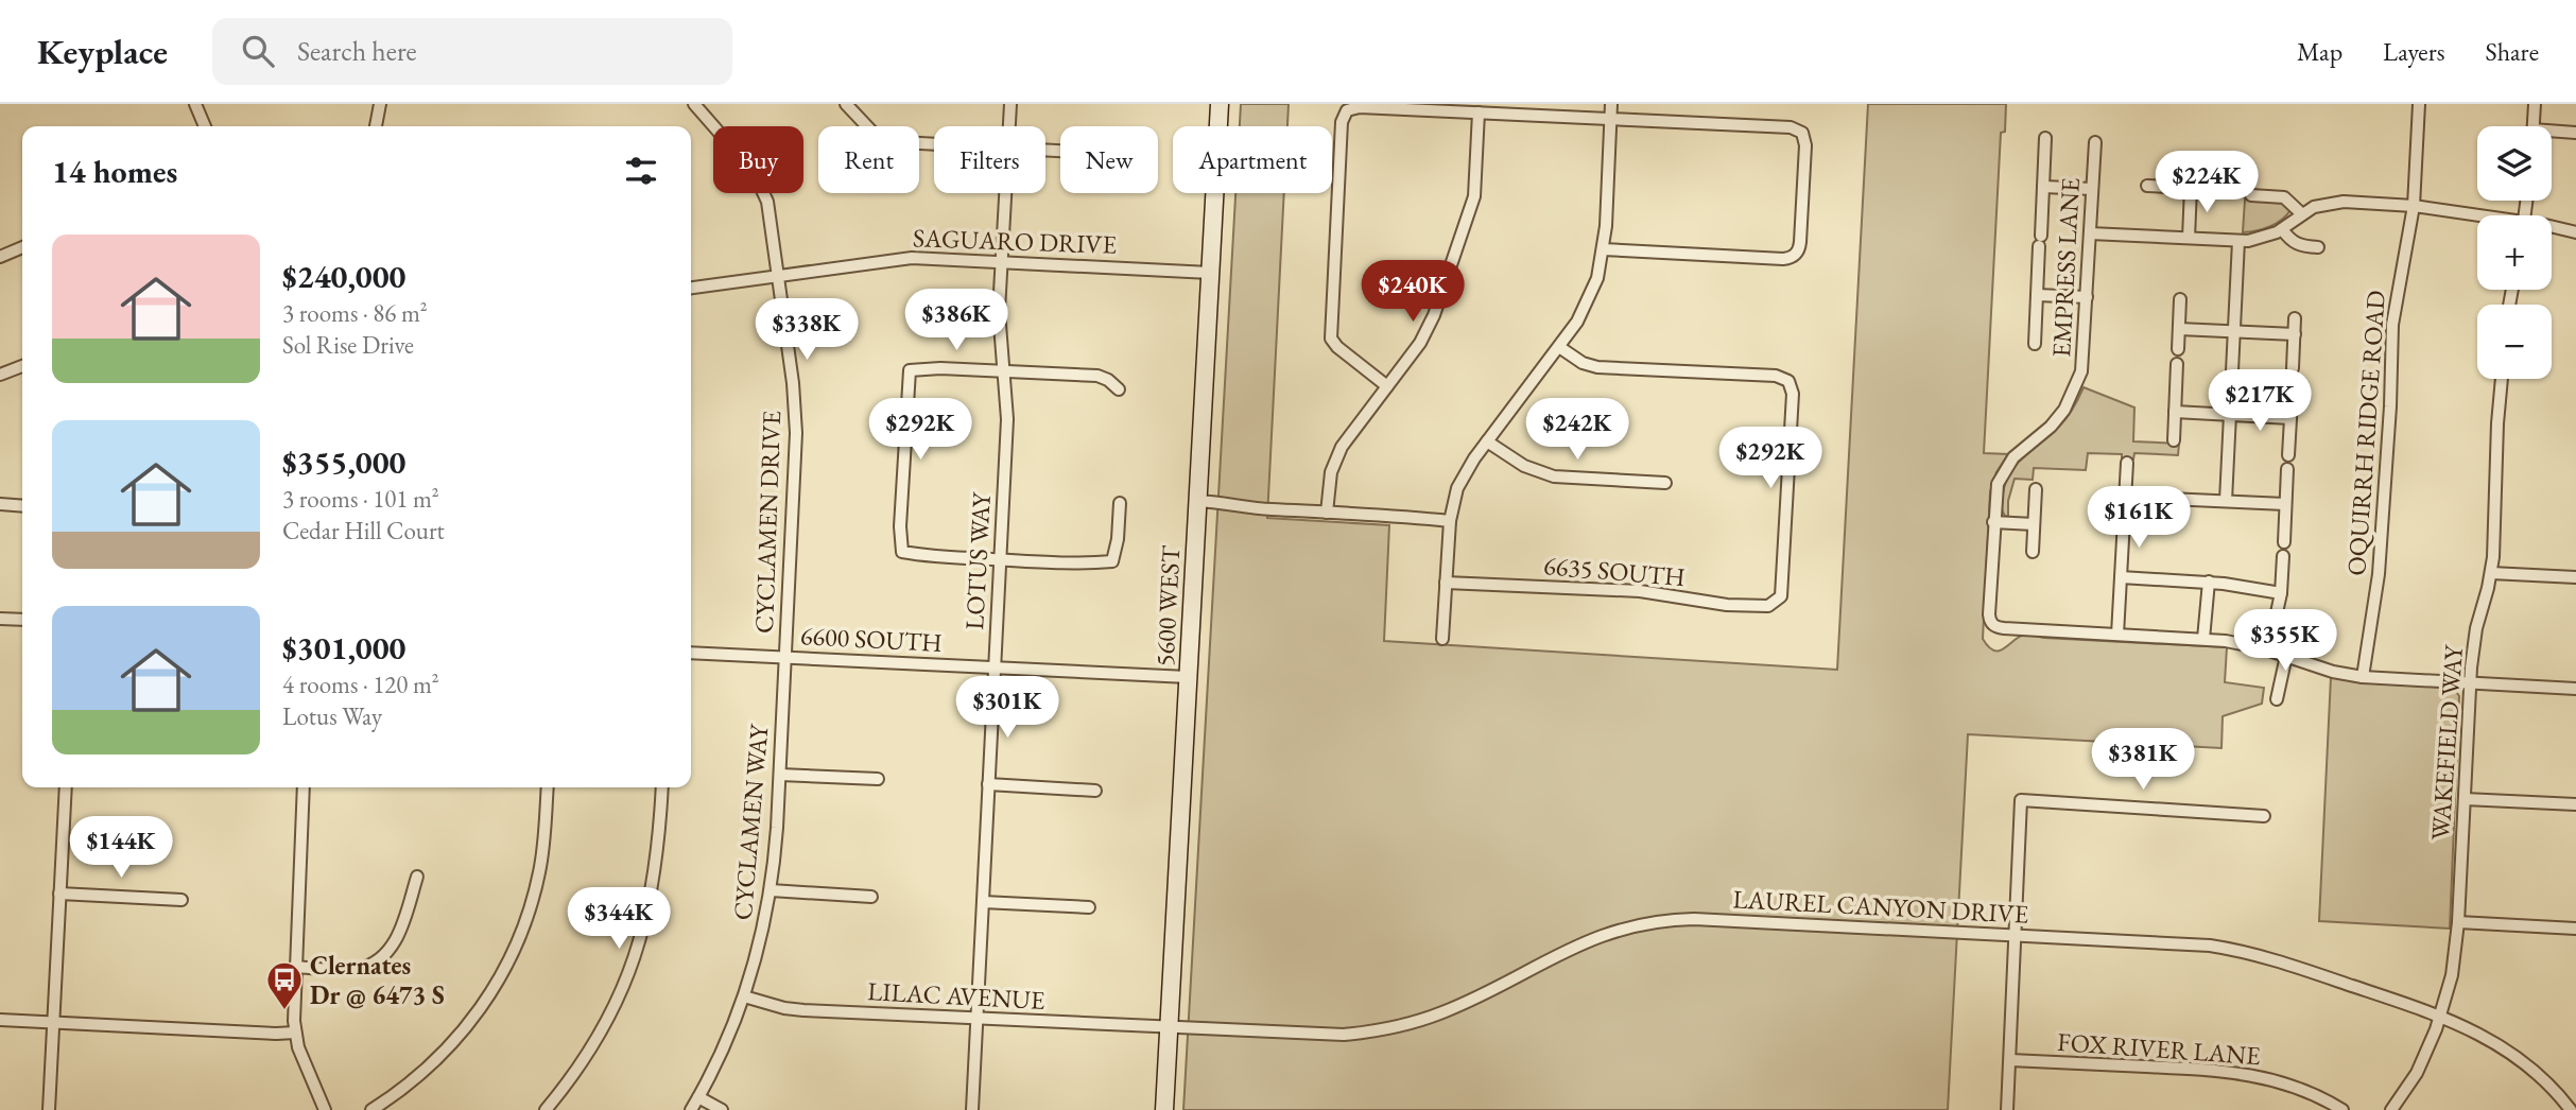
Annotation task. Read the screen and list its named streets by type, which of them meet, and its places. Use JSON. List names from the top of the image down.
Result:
{
  "streets": {
    "main road": ["5600 WEST"],
    "street": [
      "SAGUARO DRIVE",
      "EMPRESS LANE",
      "OQUIRRH RIDGE ROAD",
      "CYCLAMEN DRIVE",
      "LOTUS WAY",
      "6635 SOUTH",
      "6600 SOUTH",
      "WAKEFIELD WAY",
      "CYCLAMEN WAY",
      "LAUREL CANYON DRIVE",
      "LILAC AVENUE",
      "FOX RIVER LANE"
    ]
  },
  "crossings": [
    ["SAGUARO DRIVE", "CYCLAMEN DRIVE"],
    ["SAGUARO DRIVE", "LOTUS WAY"],
    ["SAGUARO DRIVE", "5600 WEST"],
    ["CYCLAMEN DRIVE", "6600 SOUTH"],
    ["CYCLAMEN DRIVE", "CYCLAMEN WAY"],
    ["LOTUS WAY", "6600 SOUTH"],
    ["LOTUS WAY", "LILAC AVENUE"],
    ["5600 WEST", "6600 SOUTH"],
    ["5600 WEST", "LAUREL CANYON DRIVE"],
    ["5600 WEST", "LILAC AVENUE"],
    ["6600 SOUTH", "CYCLAMEN WAY"],
    ["WAKEFIELD WAY", "LAUREL CANYON DRIVE"],
    ["CYCLAMEN WAY", "LILAC AVENUE"],
    ["LAUREL CANYON DRIVE", "LILAC AVENUE"]
  ],
  "places": {
    "bus stop": ["Clernates Dr @ 6473 S"]
  },
  "page": {
    "header": "Keyplace",
    "search": "Search here",
    "nav": ["Map", "Layers", "Share"],
    "map_buttons": ["+", "−"],
    "chip": [
      "Buy",
      "Rent",
      "Filters",
      "New",
      "Apartment"
    ],
    "heading": "14 homes",
    "price": [
      "$224K",
      "$240K",
      "$386K",
      "$338K",
      "$217K",
      "$292K",
      "$242K",
      "$292K",
      "$161K",
      "$355K",
      "$301K",
      "$381K",
      "$144K",
      "$344K"
    ],
    "list": [
      {
        "name": "$240,000",
        "note": "3 rooms · 86 m² · Sol Rise Drive"
      },
      {
        "name": "$355,000",
        "note": "3 rooms · 101 m² · Cedar Hill Court"
      },
      {
        "name": "$301,000",
        "note": "4 rooms · 120 m² · Lotus Way"
      }
    ]
  }
}
